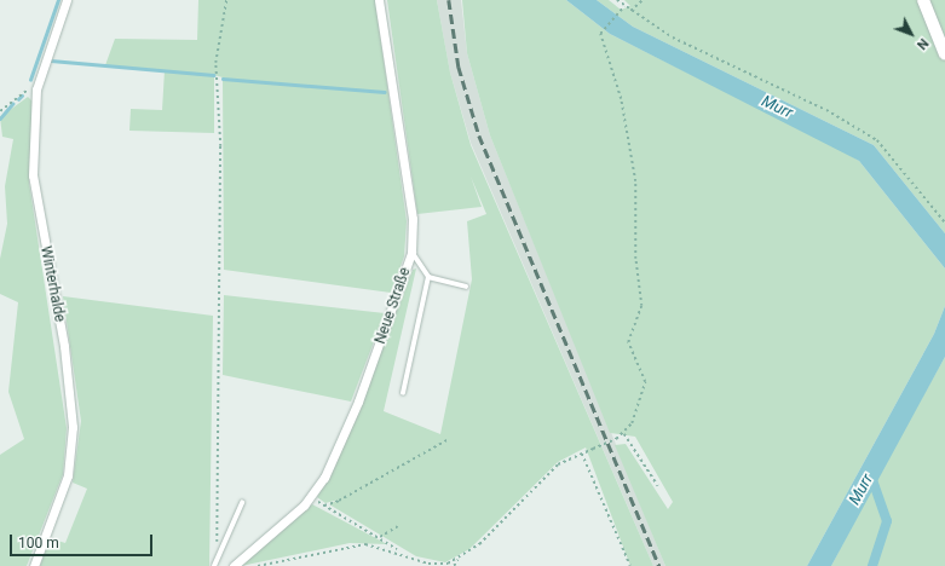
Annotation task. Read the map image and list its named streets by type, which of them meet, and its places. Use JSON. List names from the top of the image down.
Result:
{
  "streets": {
    "street": ["Winterhalde", "Neue Straße"]
  },
  "water": ["Murr"],
  "scale_bar": "100 m",
  "north": "bottom right"
}
